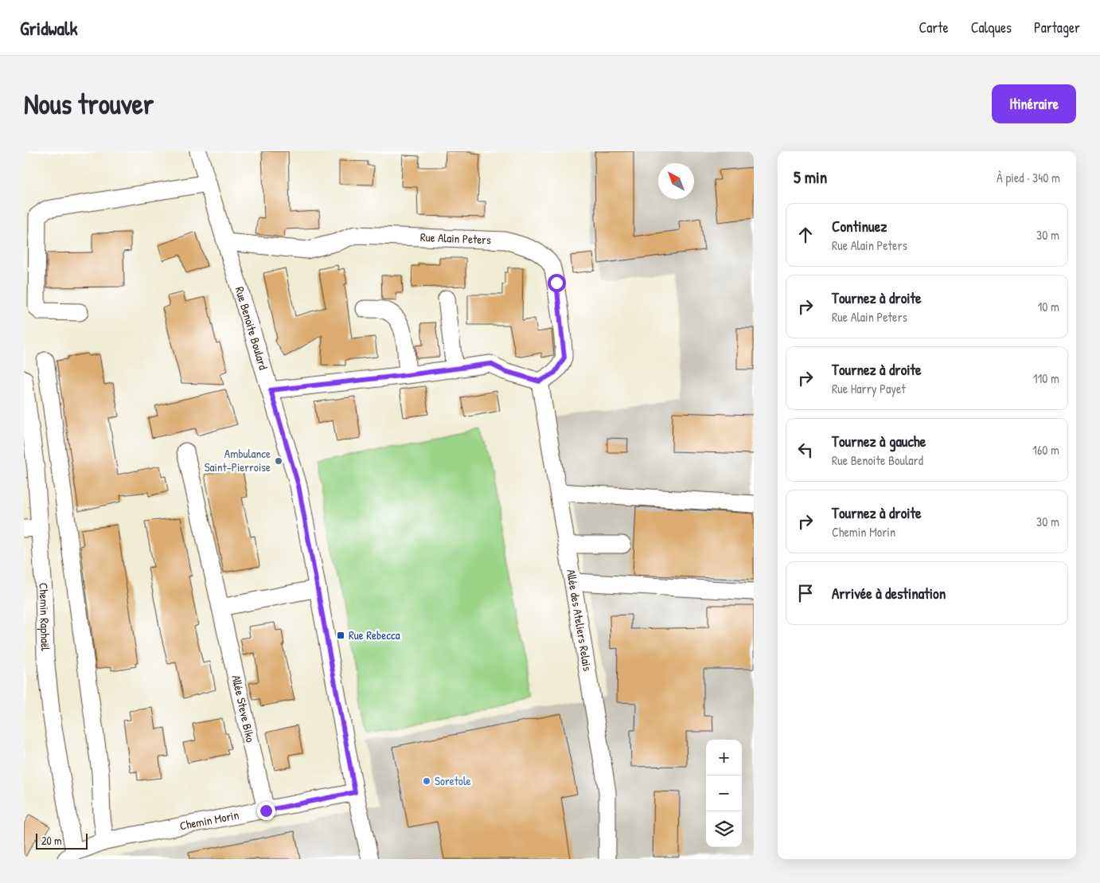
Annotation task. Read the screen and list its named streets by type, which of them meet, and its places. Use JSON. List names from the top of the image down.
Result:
{
  "streets": {
    "street": [
      "Rue Alain Peters",
      "Rue Benoite Boulard",
      "Chemin Raphaël",
      "Allée des Ateliers Relais",
      "Allée Steve Biko",
      "Chemin Morin"
    ]
  },
  "crossings": [
    ["Rue Alain Peters", "Rue Benoite Boulard"],
    ["Rue Alain Peters", "Allée des Ateliers Relais"],
    ["Rue Benoite Boulard", "Chemin Morin"],
    ["Chemin Raphaël", "Chemin Morin"],
    ["Allée Steve Biko", "Chemin Morin"]
  ],
  "places": {
    "other": ["Ambulance Saint-Pierroise", "Soretole"],
    "transit": ["Rue Rebecca"]
  },
  "scale_bar": "20 m",
  "north": "top left",
  "page": {
    "header": "Gridwalk",
    "nav": ["Carte", "Calques", "Partager"],
    "buttons": "Itinéraire",
    "title": "Nous trouver",
    "heading": ["5 min", "À pied · 340 m"],
    "list": [
      ["Continuez", "Rue Alain Peters", "30 m"],
      ["Tournez à droite", "Rue Alain Peters", "10 m"],
      ["Tournez à droite", "Rue Harry Payet", "110 m"],
      ["Tournez à gauche", "Rue Benoite Boulard", "160 m"],
      ["Tournez à droite", "Chemin Morin", "30 m"],
      "Arrivée à destination"
    ],
    "map_buttons": ["+", "−"],
    "scale": "20 m"
  }
}
